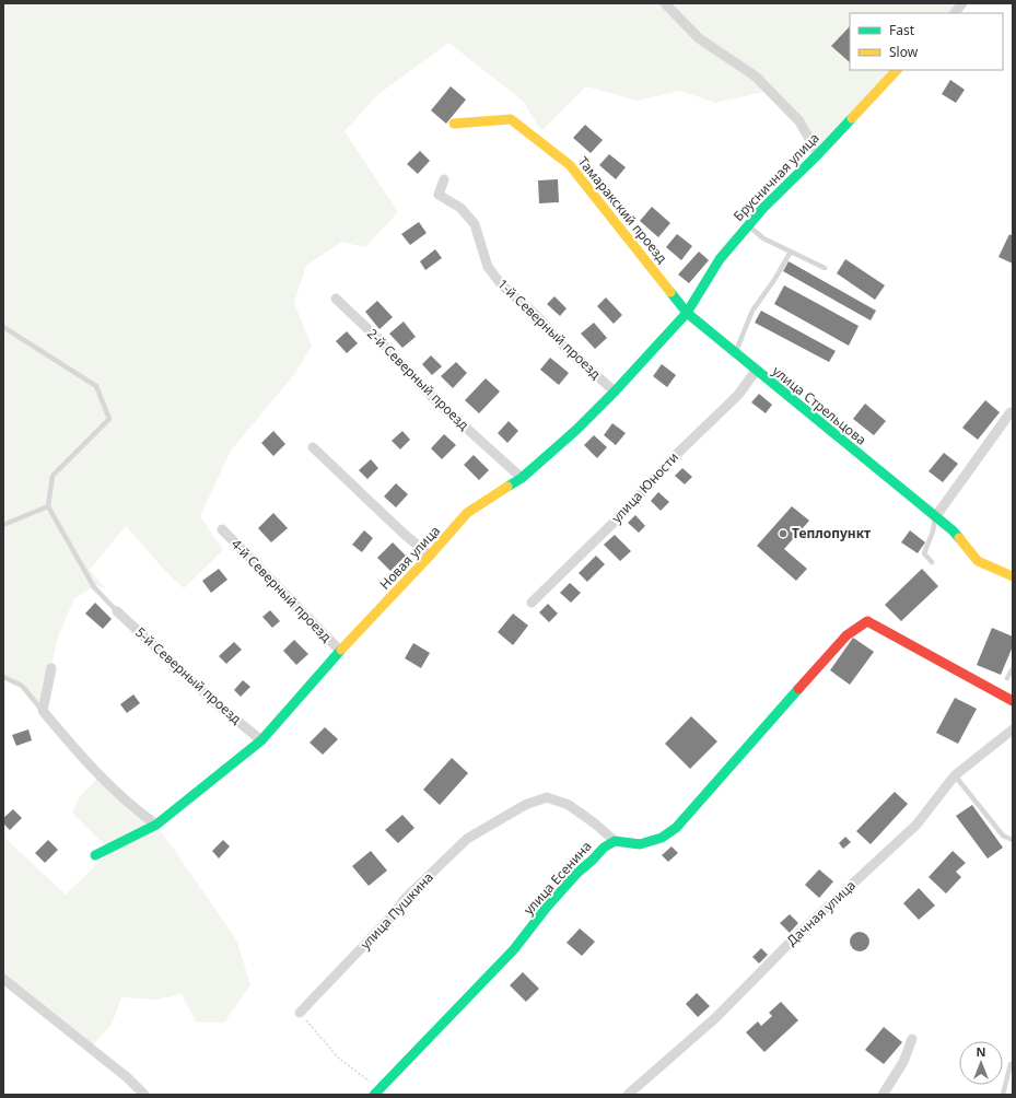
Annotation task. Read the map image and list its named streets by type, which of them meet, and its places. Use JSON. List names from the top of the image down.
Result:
{
  "streets": {
    "street": [
      "Брусничная улица",
      "Тамаракский проезд",
      "1-й Северный проезд",
      "2-й Северный проезд",
      "улица Стрельцова",
      "улица Юности",
      "Новая улица",
      "4-й Северный проезд",
      "5-й Северный проезд",
      "улица Есенина",
      "улица Пушкина",
      "Дачная улица"
    ]
  },
  "crossings": [
    ["Брусничная улица", "Тамаракский проезд"],
    ["Брусничная улица", "улица Стрельцова"],
    ["Брусничная улица", "Новая улица"],
    ["Тамаракский проезд", "улица Стрельцова"],
    ["Тамаракский проезд", "Новая улица"],
    ["1-й Северный проезд", "Новая улица"],
    ["2-й Северный проезд", "Новая улица"],
    ["улица Стрельцова", "улица Юности"],
    ["улица Стрельцова", "Новая улица"],
    ["Новая улица", "4-й Северный проезд"],
    ["Новая улица", "5-й Северный проезд"],
    ["улица Есенина", "улица Пушкина"]
  ],
  "places": ["Теплопункт"],
  "legend": ["Fast", "Slow"],
  "north": "top"
}
